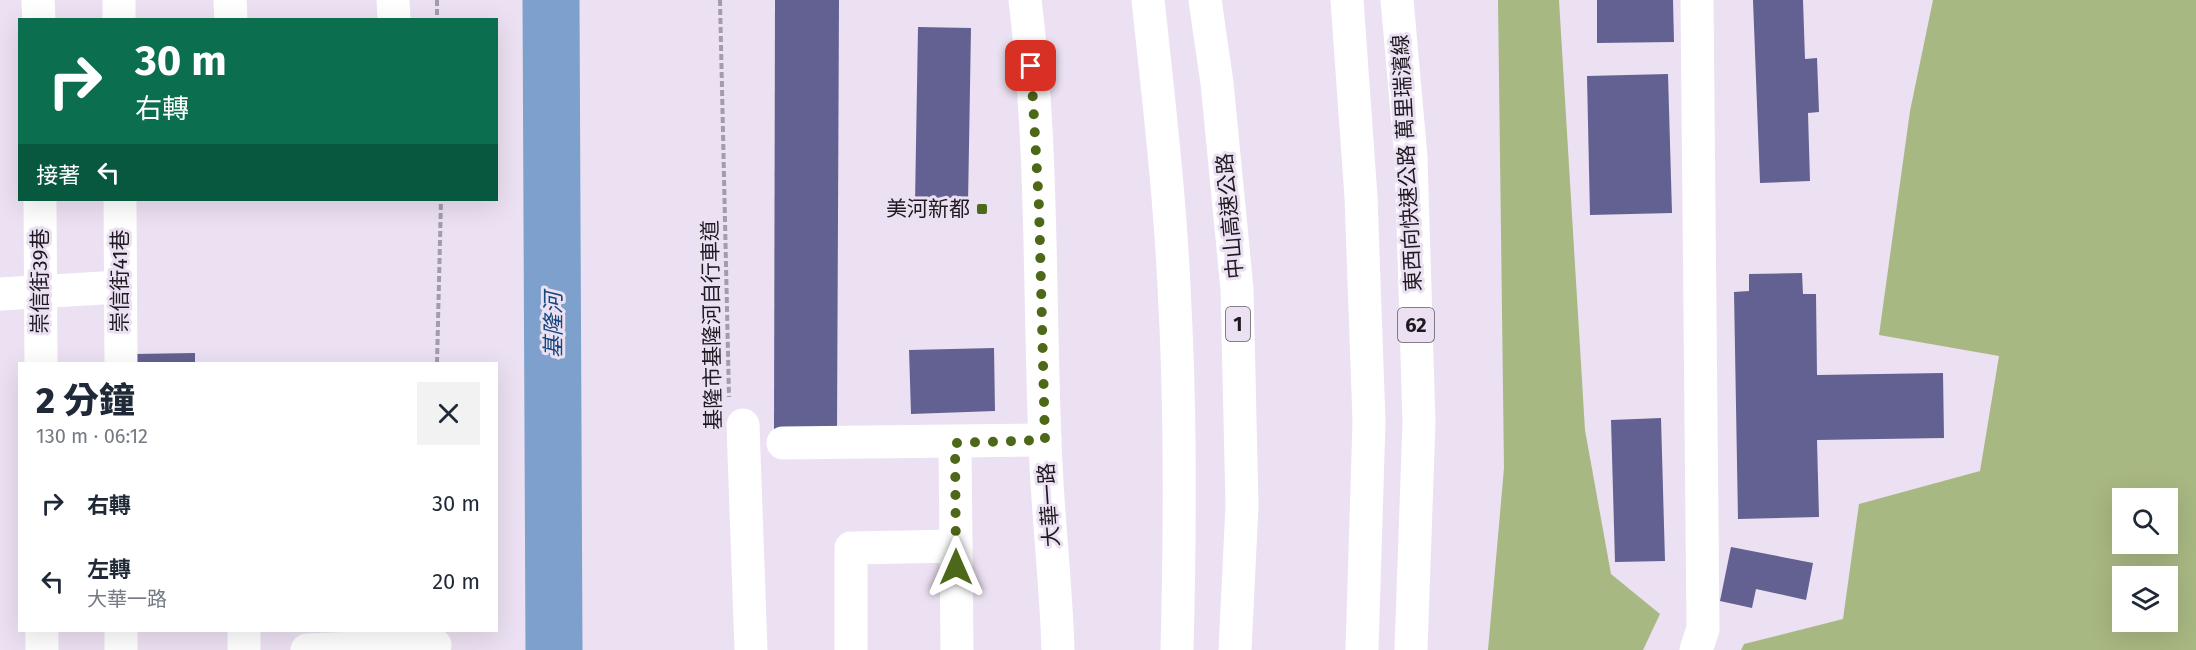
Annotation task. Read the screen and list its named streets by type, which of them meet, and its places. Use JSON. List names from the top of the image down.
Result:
{
  "streets": {
    "main road": [
      "東西向快速公路 萬里瑞濱線",
      "中山高速公路",
      "崇信街39巷",
      "崇信街41巷",
      "1",
      "62",
      "大華一路"
    ],
    "path": ["基隆市基隆河自行車道"]
  },
  "water": ["基隆河"],
  "places": {
    "transit": ["美河新都"]
  },
  "page": {
    "turn": ["30 m", "右轉"],
    "then": "接著",
    "heading": ["2 分鐘", "130 m · 06:12"],
    "list": [
      {
        "name": "右轉",
        "value": "30 m"
      },
      {
        "name": "左轉",
        "note": "大華一路",
        "value": "20 m"
      }
    ]
  }
}
